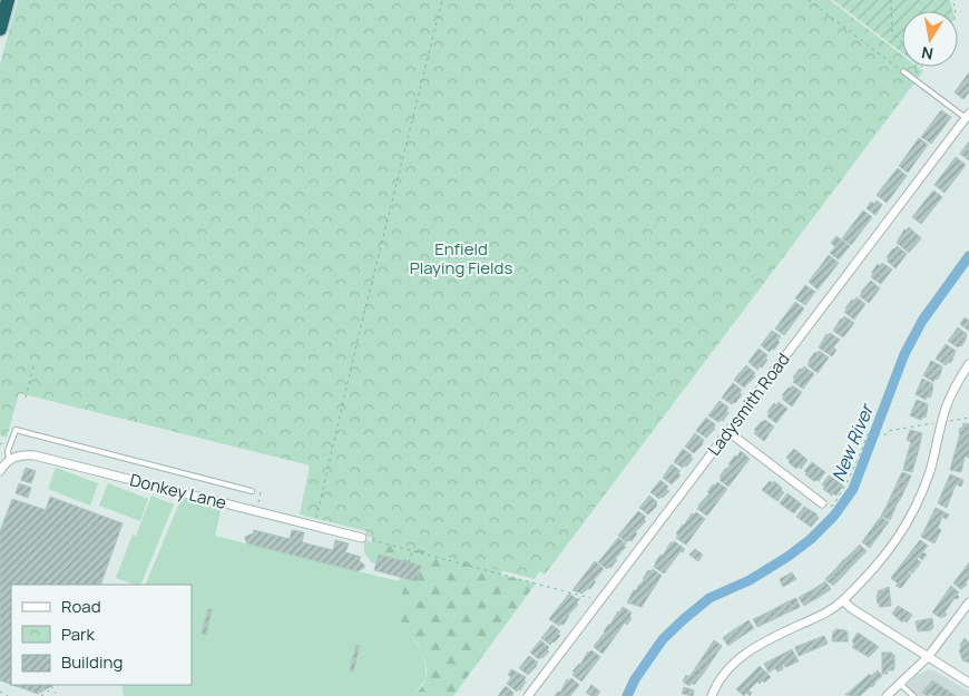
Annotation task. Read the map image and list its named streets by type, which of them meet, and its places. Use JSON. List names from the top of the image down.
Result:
{
  "streets": {
    "street": ["Ladysmith Road", "Donkey Lane"]
  },
  "water": ["New River"],
  "parks": ["Enfield Playing Fields"],
  "legend": ["Road", "Park", "Building"],
  "north": "bottom"
}
